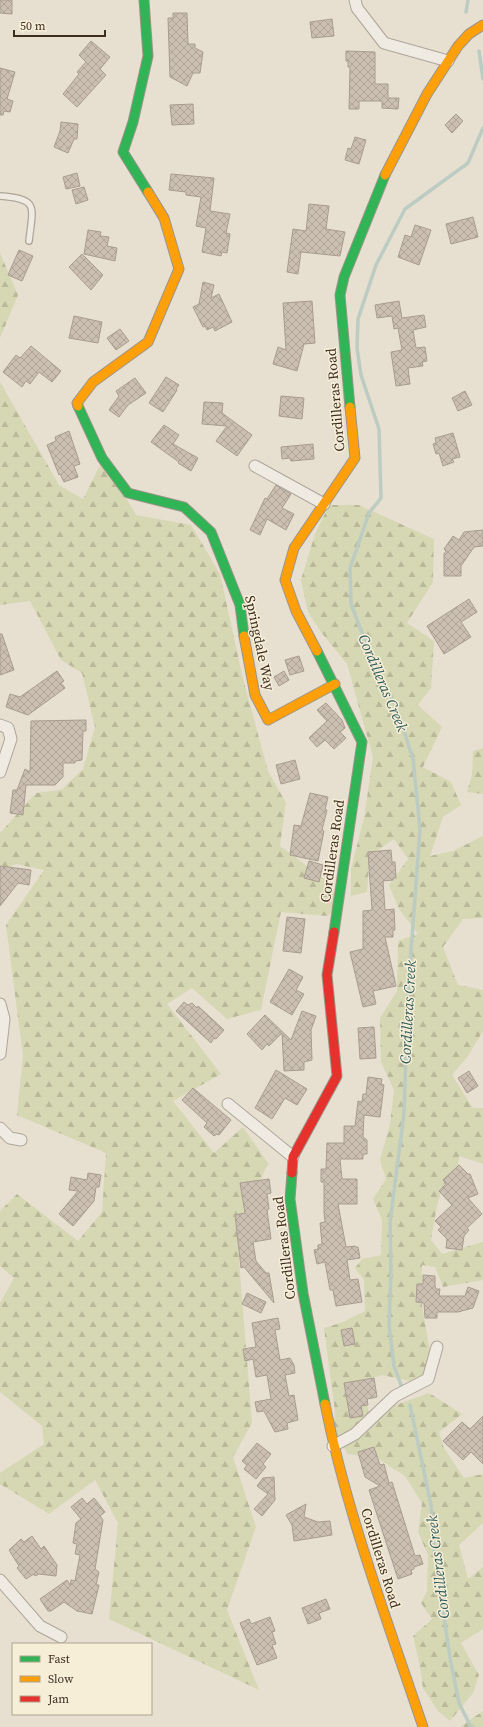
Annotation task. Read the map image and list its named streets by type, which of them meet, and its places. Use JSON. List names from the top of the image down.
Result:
{
  "streets": {
    "street": ["Cordilleras Road", "Springdale Way"]
  },
  "crossings": [
    ["Cordilleras Road", "Springdale Way"]
  ],
  "water": ["Cordilleras Creek"],
  "legend": ["Fast", "Slow", "Jam"],
  "scale_bar": "50 m"
}
